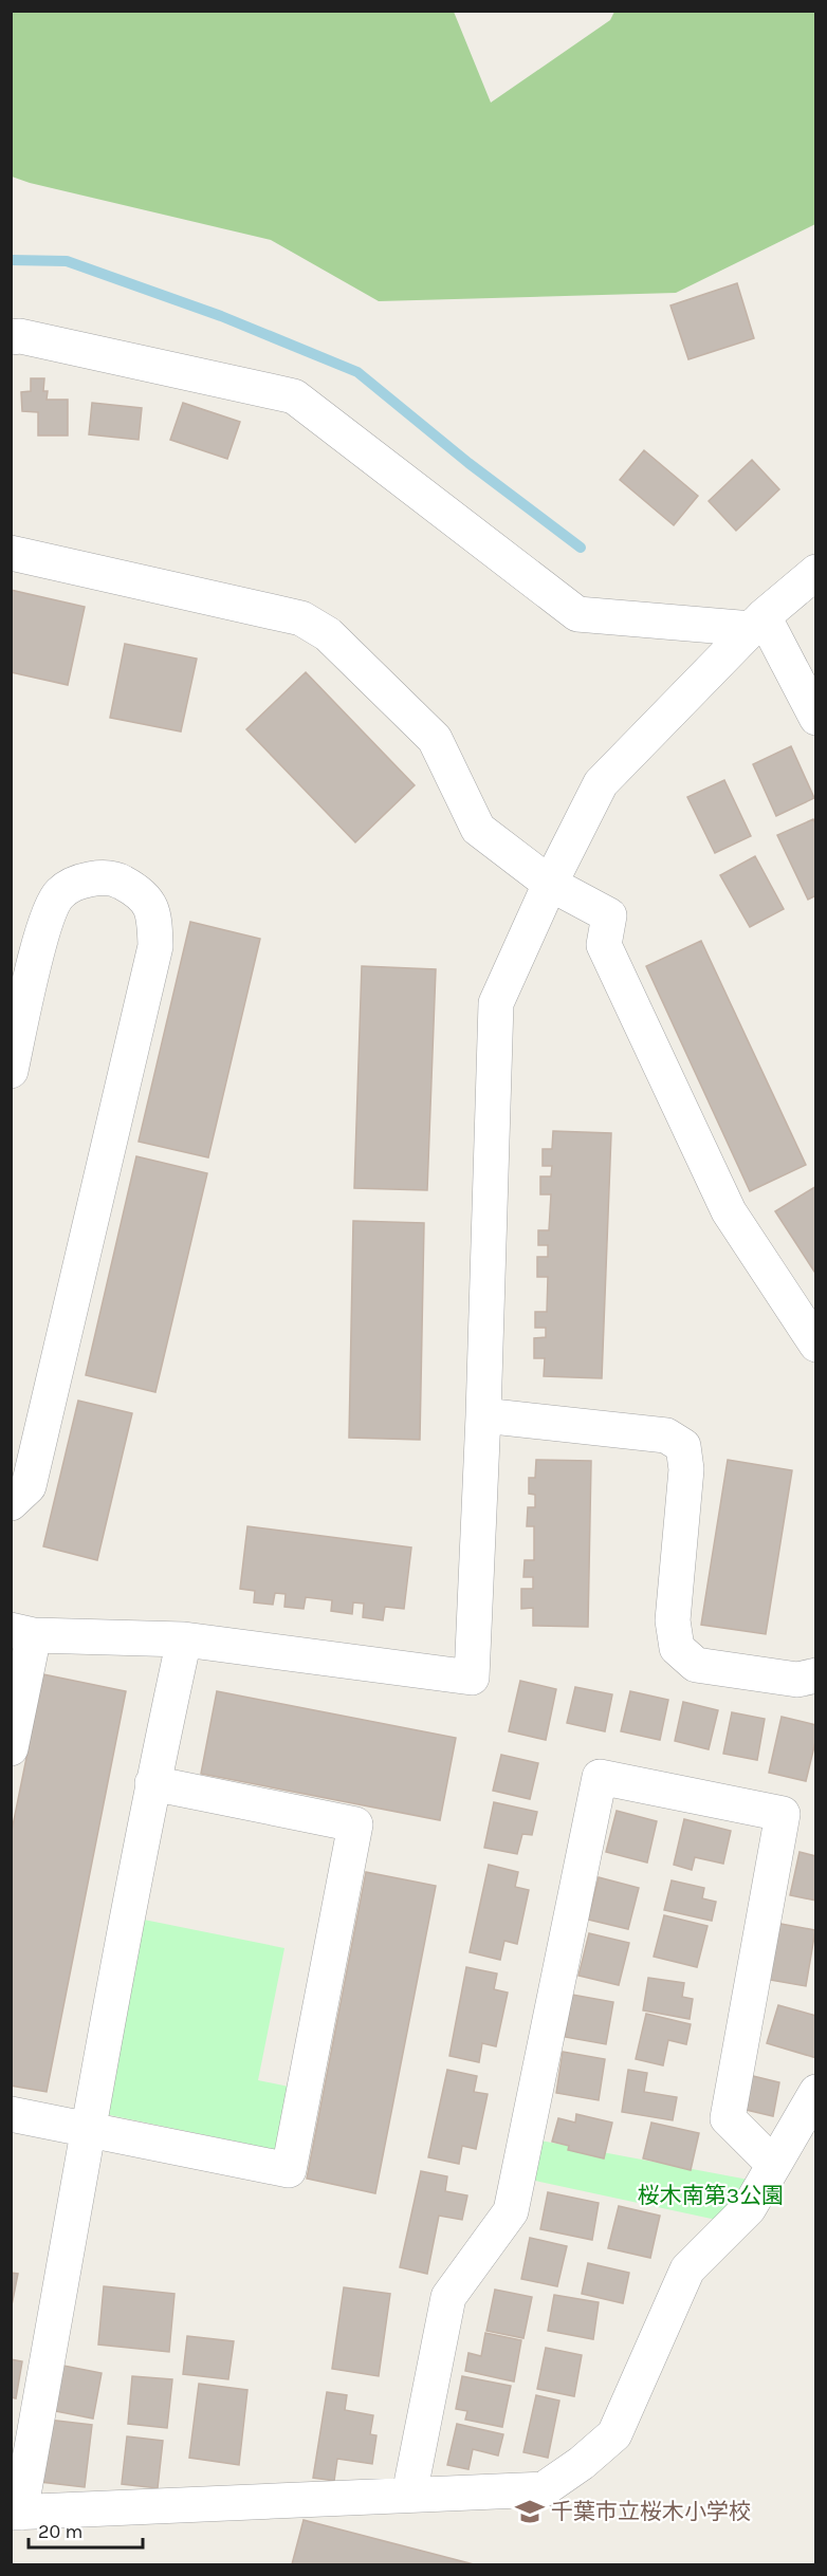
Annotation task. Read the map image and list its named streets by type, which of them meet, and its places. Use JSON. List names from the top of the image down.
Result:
{
  "parks": ["桜木南第3公園"],
  "places": {
    "school or university": ["千葉市立桜木小学校"]
  },
  "scale_bar": "20 m"
}
